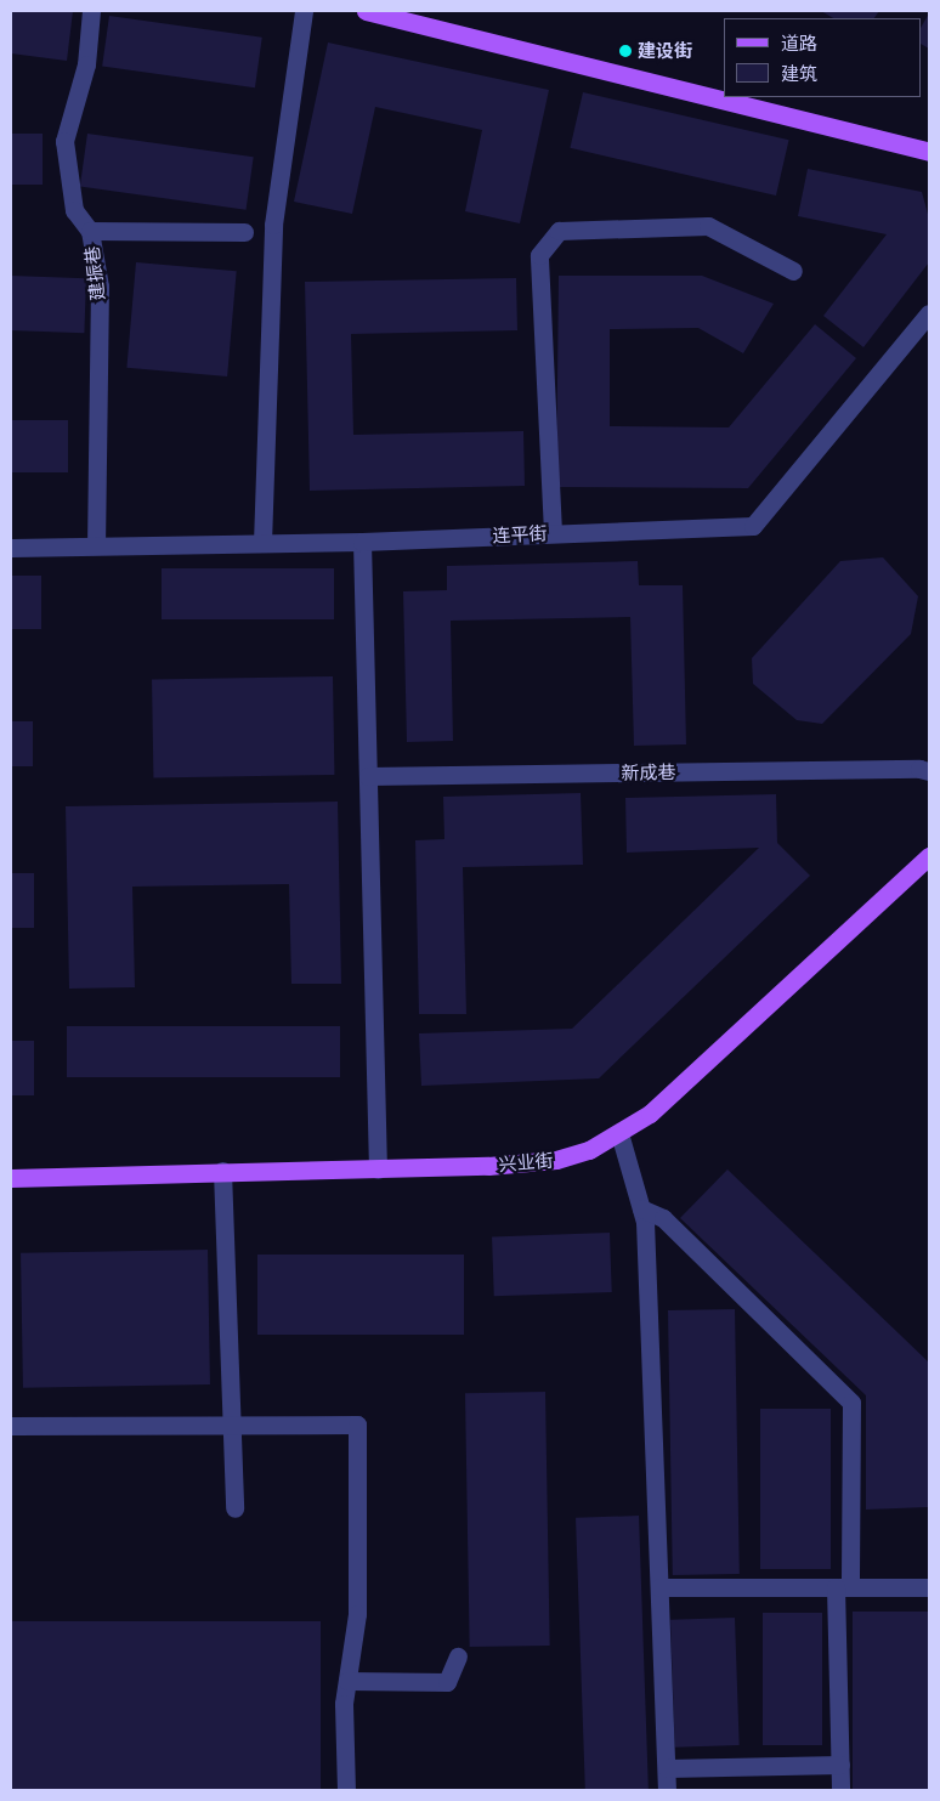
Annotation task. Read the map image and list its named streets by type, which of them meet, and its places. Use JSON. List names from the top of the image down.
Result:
{
  "streets": {
    "main road": ["兴业街"],
    "street": ["建振巷", "连平街", "新成巷"]
  },
  "crossings": [
    ["建振巷", "连平街"]
  ],
  "places": ["建设街"],
  "legend": ["道路", "建筑"]
}
